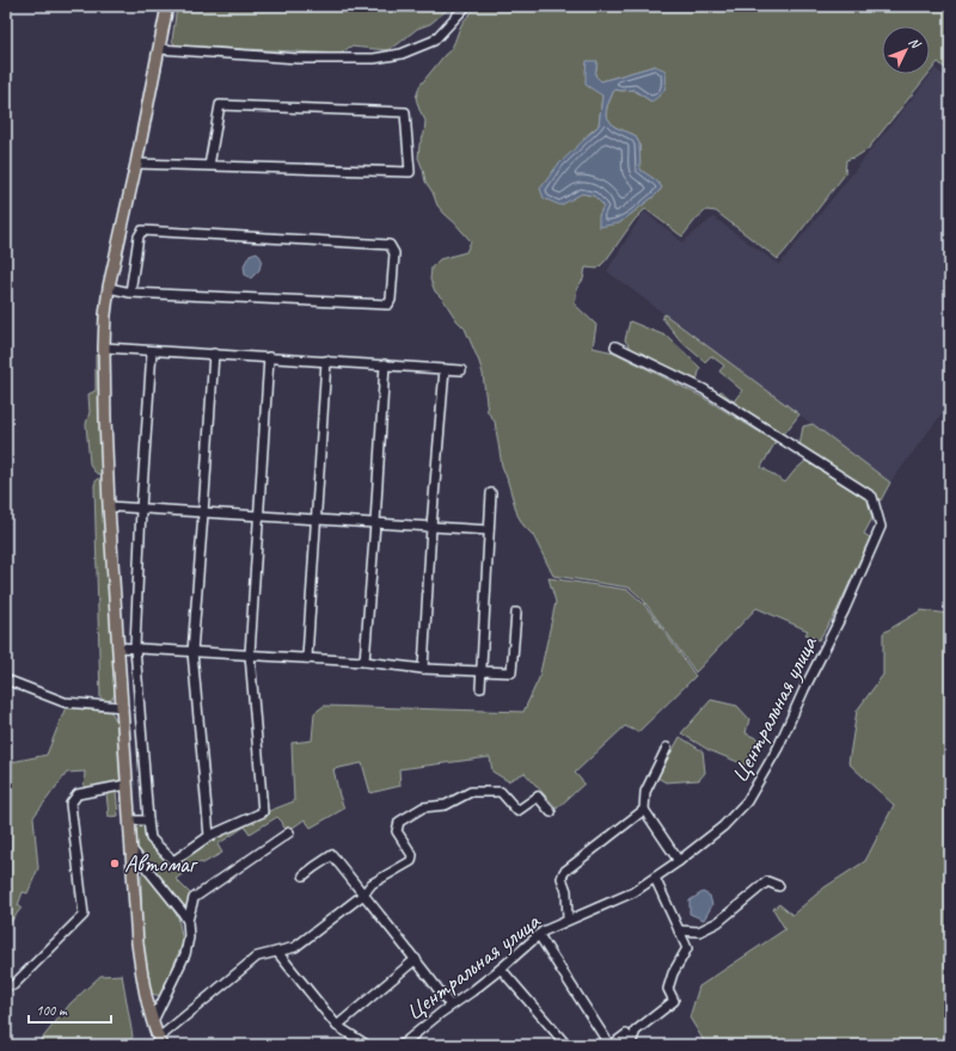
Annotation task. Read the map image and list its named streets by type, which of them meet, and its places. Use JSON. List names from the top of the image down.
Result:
{
  "streets": {
    "street": ["Центральная улица"]
  },
  "places": ["Автомаг"],
  "scale_bar": "100 m",
  "north": "top right"
}
